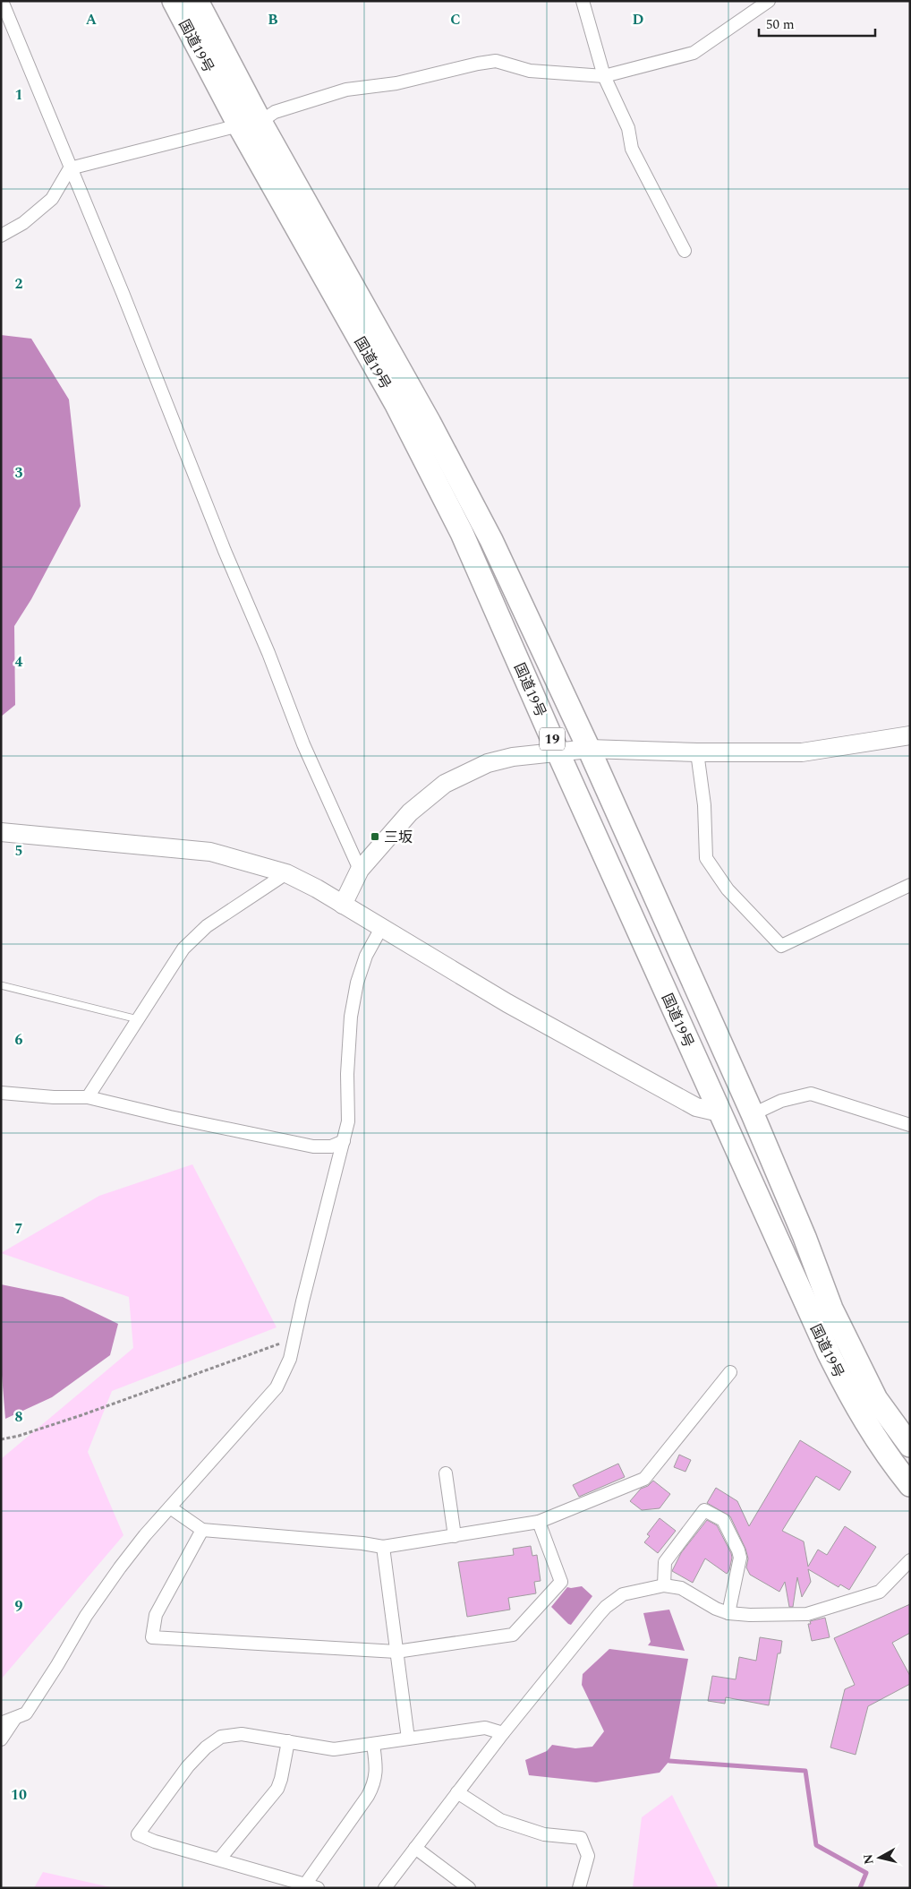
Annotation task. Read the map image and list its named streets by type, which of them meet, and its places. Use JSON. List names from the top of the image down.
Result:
{
  "streets": {
    "highway": ["国道19号", "19"]
  },
  "places": {
    "transit": ["三坂"]
  },
  "scale_bar": "50 m",
  "north": "left",
  "grid": {
    "columns": [
      "A",
      "B",
      "C",
      "D"
    ],
    "rows": [
      "1",
      "2",
      "3",
      "4",
      "5",
      "6",
      "7",
      "8",
      "9",
      "10"
    ]
  }
}
